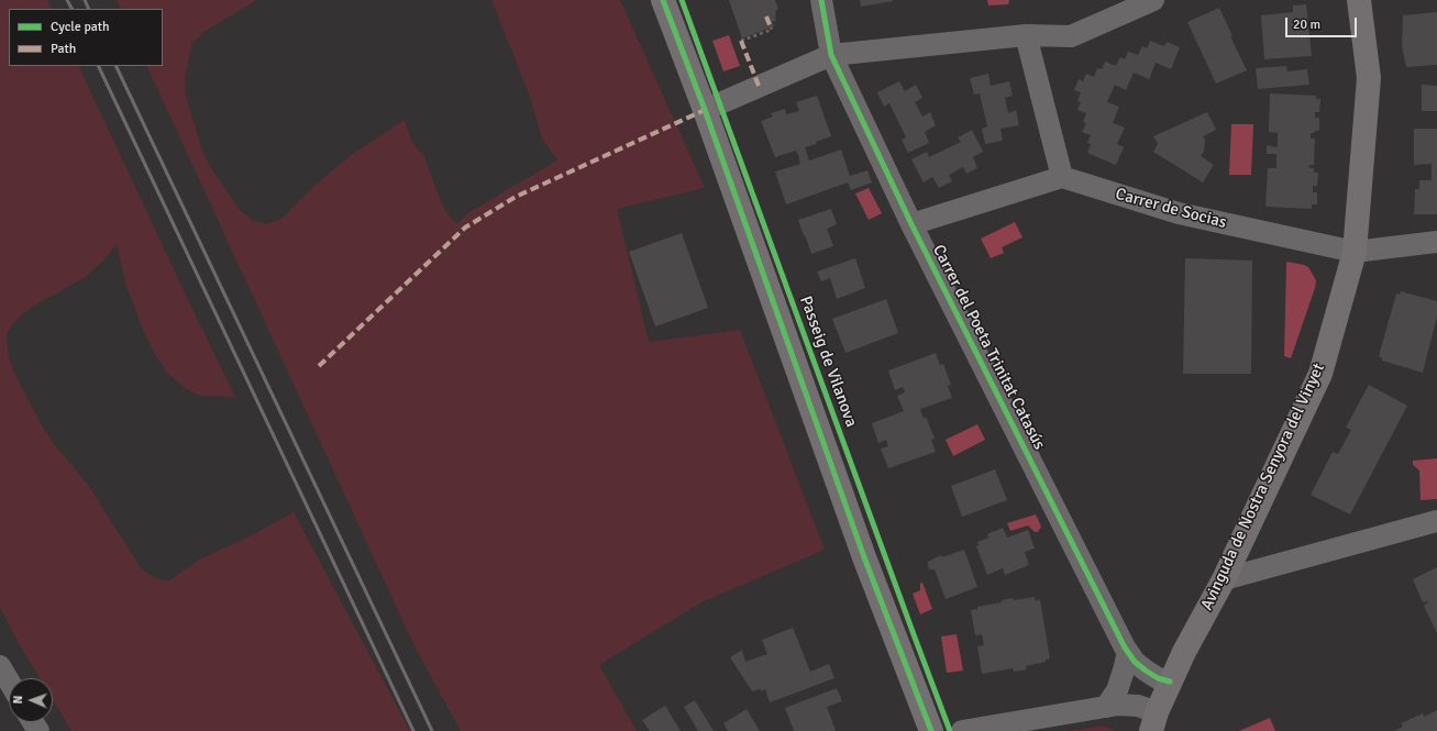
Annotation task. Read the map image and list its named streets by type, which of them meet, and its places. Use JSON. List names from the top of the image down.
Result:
{
  "streets": {
    "street": [
      "Carrer de Socias",
      "Carrer del Poeta Trinitat Catasús",
      "Passeig de Vilanova",
      "Avinguda de Nostra Senyora del Vinyet"
    ]
  },
  "crossings": [
    ["Carrer de Socias", "Avinguda de Nostra Senyora del Vinyet"],
    ["Carrer del Poeta Trinitat Catasús", "Avinguda de Nostra Senyora del Vinyet"]
  ],
  "legend": ["Cycle path", "Path"],
  "scale_bar": "20 m",
  "north": "left"
}
